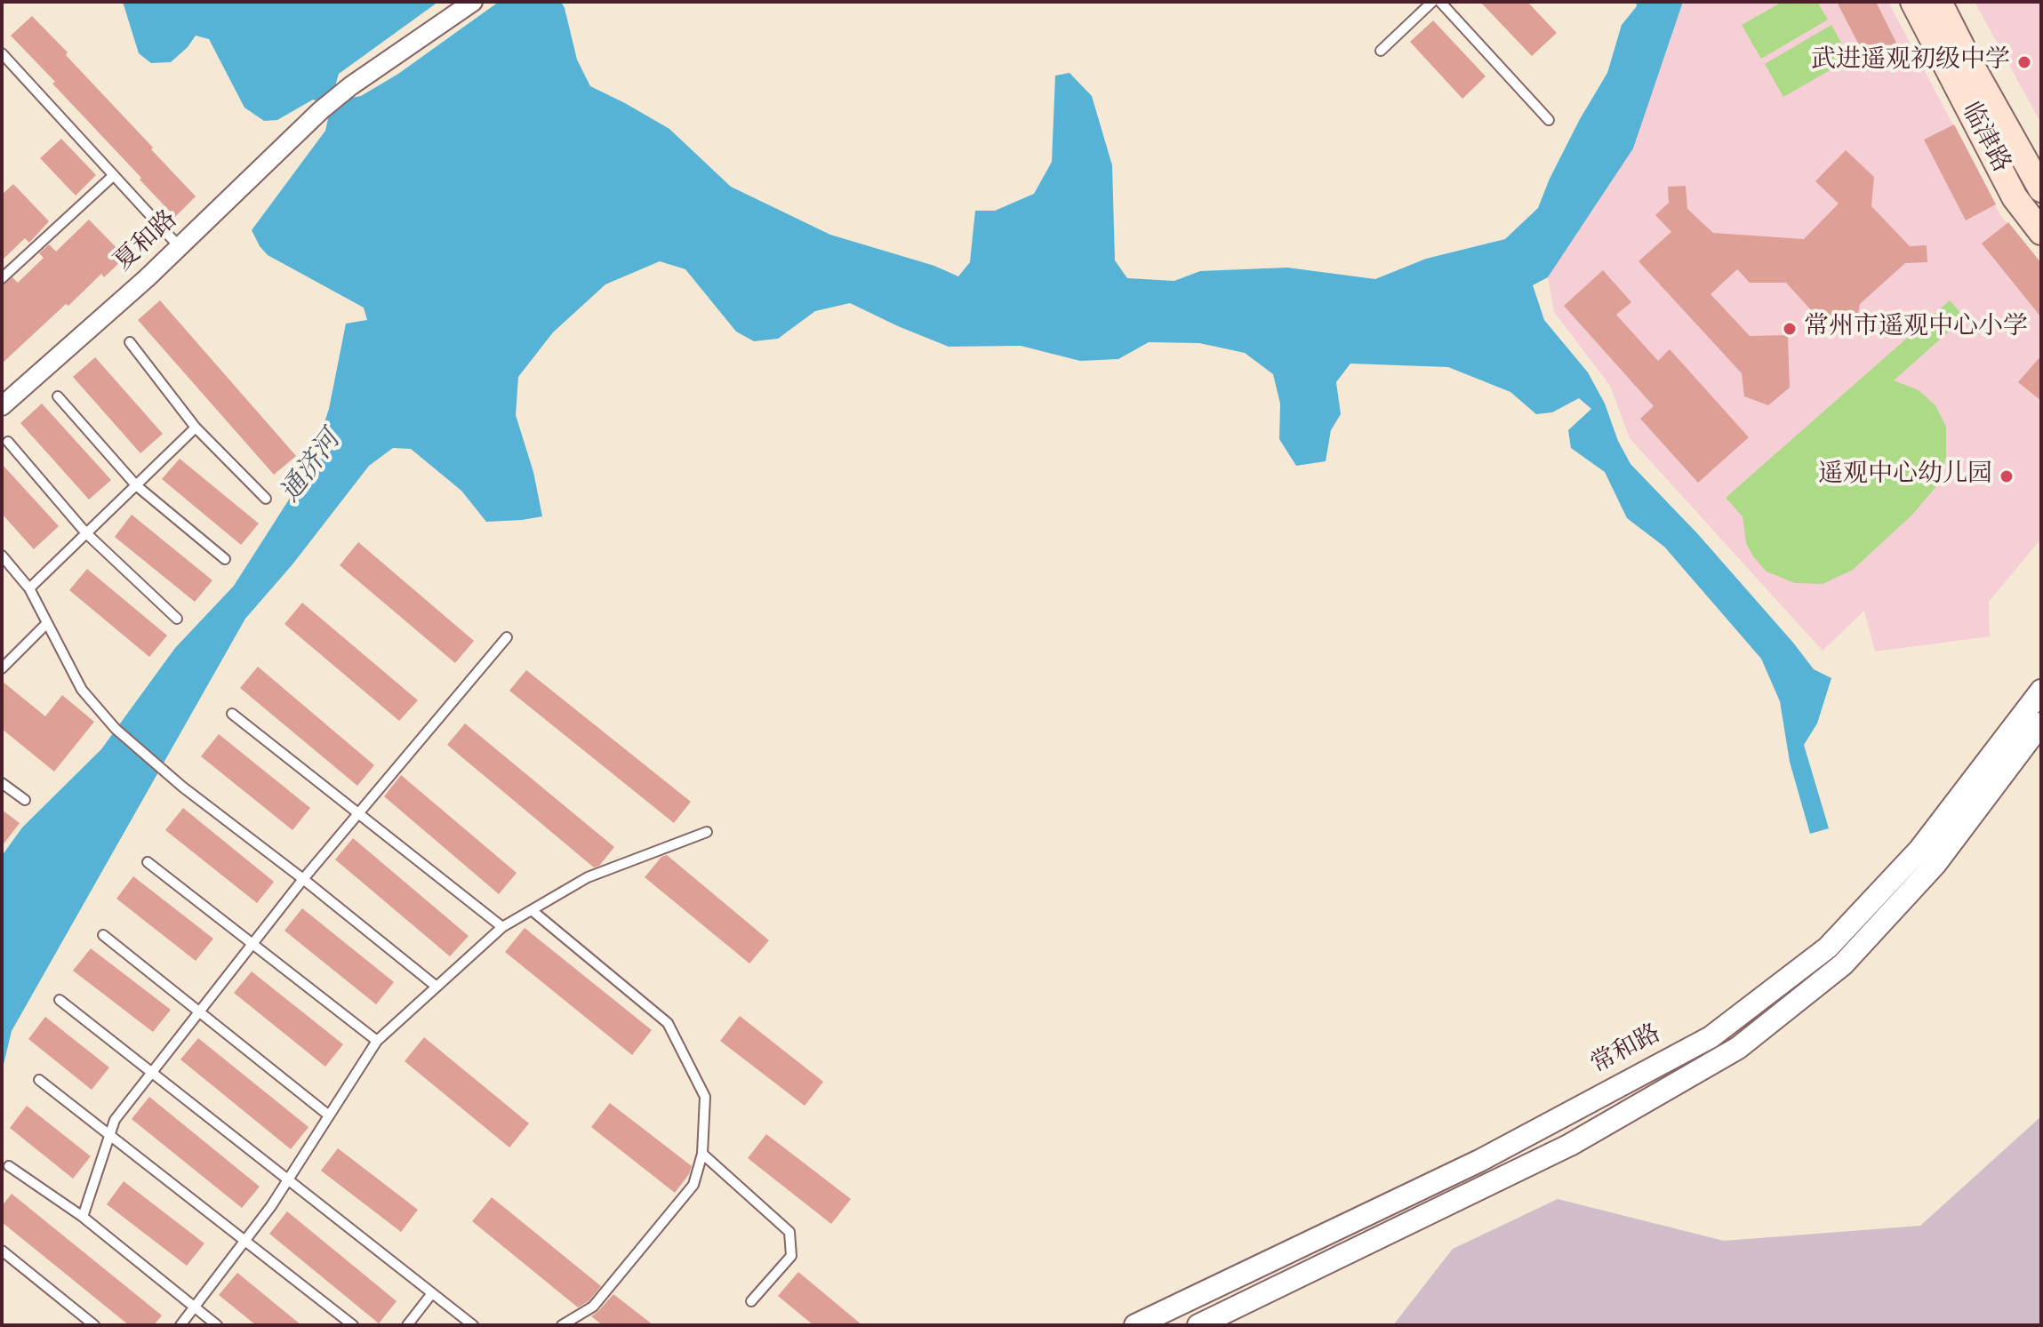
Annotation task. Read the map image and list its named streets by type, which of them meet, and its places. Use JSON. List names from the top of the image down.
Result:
{
  "streets": {
    "main road": ["临津路"],
    "street": ["夏和路", "常和路"]
  },
  "water": ["通济河"],
  "places": ["武进遥观初级中学", "常州市遥观中心小学", "遥观中心幼儿园"]
}
